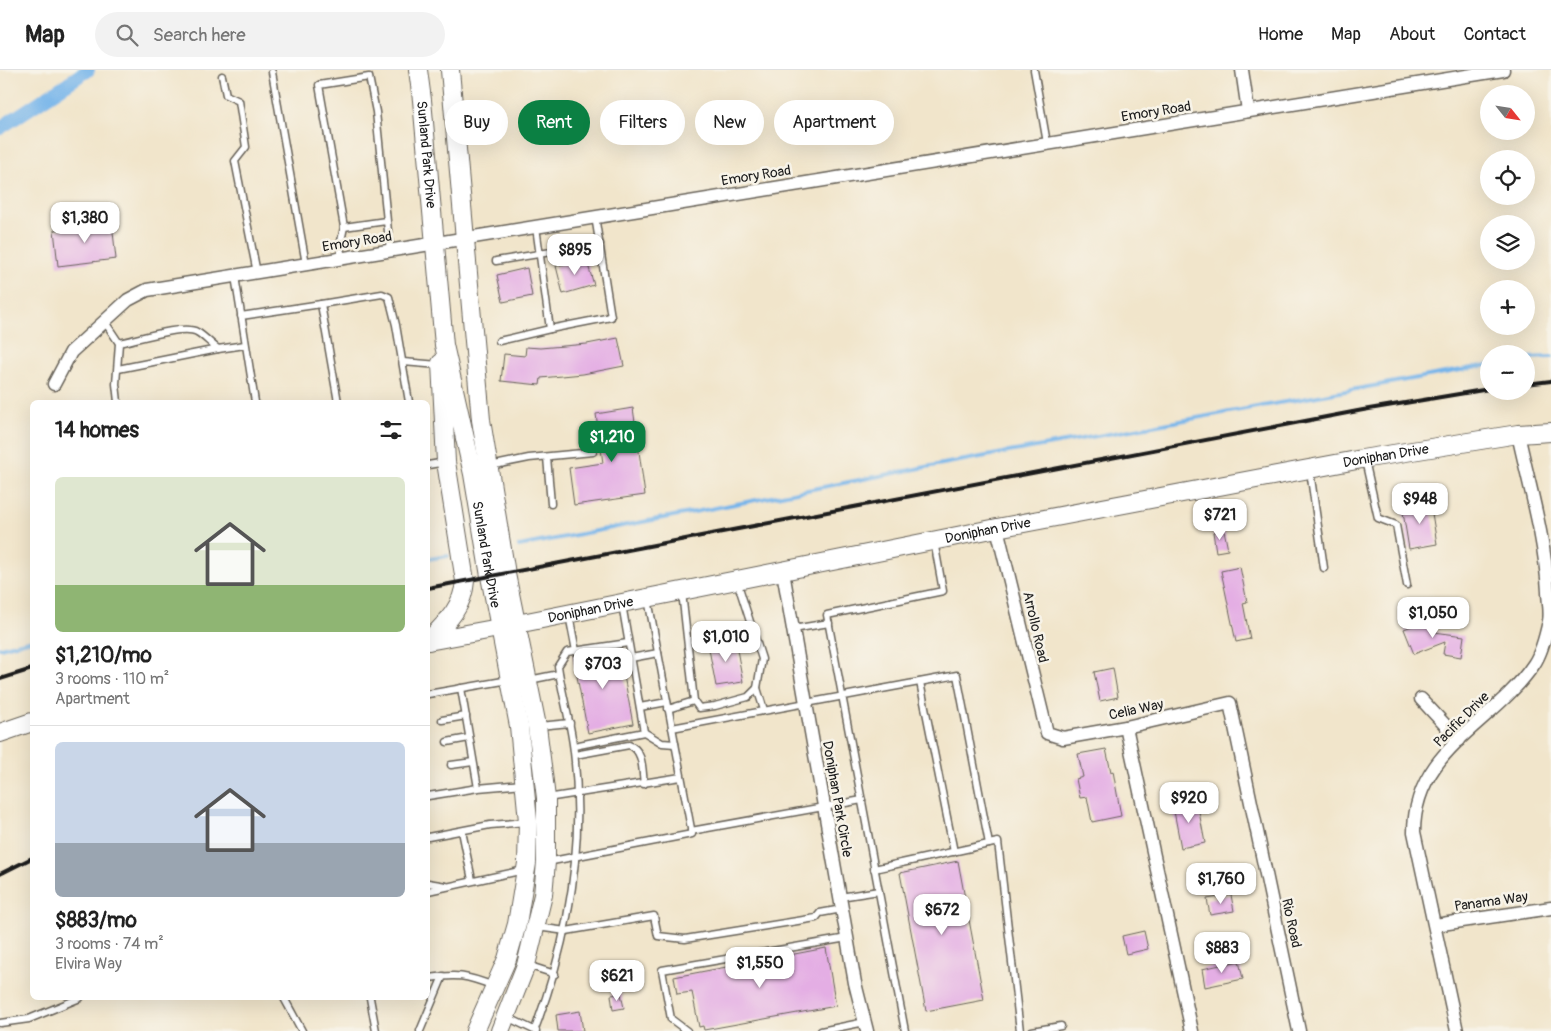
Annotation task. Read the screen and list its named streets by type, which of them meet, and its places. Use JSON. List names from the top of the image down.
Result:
{
  "streets": {
    "main road": ["Sunland Park Drive", "Doniphan Drive"],
    "street": [
      "Emory Road",
      "Arrollo Road",
      "Celia Way",
      "Pacific Drive",
      "Doniphan Park Circle",
      "Panama Way",
      "Rio Road"
    ]
  },
  "crossings": [
    ["Emory Road", "Sunland Park Drive"],
    ["Sunland Park Drive", "Doniphan Drive"],
    ["Doniphan Drive", "Arrollo Road"],
    ["Doniphan Drive", "Pacific Drive"],
    ["Doniphan Drive", "Doniphan Park Circle"],
    ["Arrollo Road", "Celia Way"],
    ["Celia Way", "Rio Road"],
    ["Pacific Drive", "Panama Way"]
  ],
  "north": "bottom right",
  "page": {
    "header": "Map",
    "search": "Search here",
    "nav": [
      "Home",
      "Map",
      "About",
      "Contact"
    ],
    "map_buttons": ["+", "−"],
    "chip": [
      "Buy",
      "Rent",
      "Filters",
      "New",
      "Apartment"
    ],
    "price": [
      "$1,380",
      "$895",
      "$1,210",
      "$948",
      "$721",
      "$1,050",
      "$1,010",
      "$703",
      "$920",
      "$1,760",
      "$672",
      "$883",
      "$1,550",
      "$621"
    ],
    "heading": "14 homes",
    "list": [
      {
        "name": "$1,210/mo",
        "note": "3 rooms · 110 m² · Apartment"
      },
      {
        "name": "$883/mo",
        "note": "3 rooms · 74 m² · Elvira Way"
      }
    ]
  }
}
